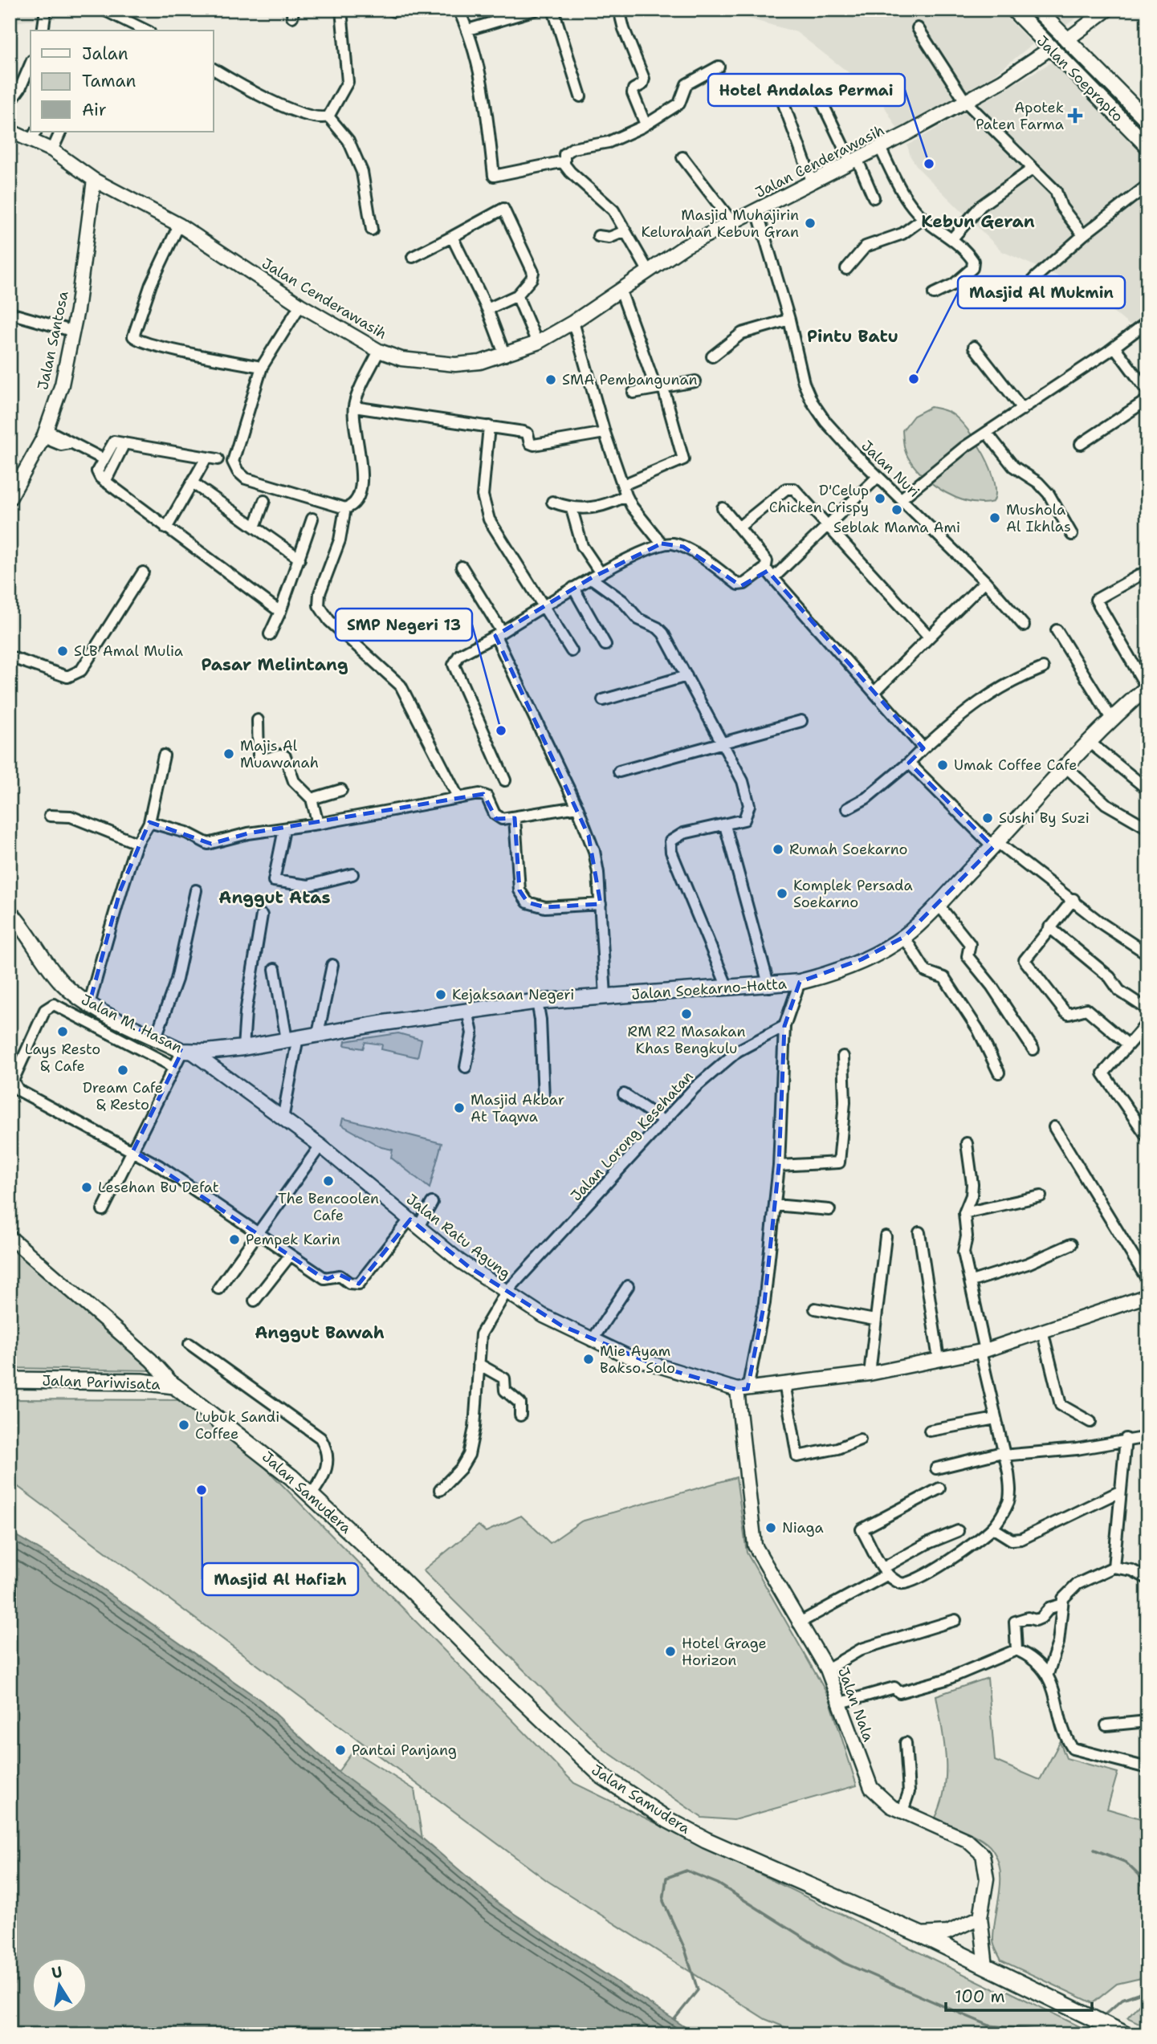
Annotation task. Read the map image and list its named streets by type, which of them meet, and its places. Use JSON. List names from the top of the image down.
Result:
{
  "streets": {
    "main road": [
      "Jalan Soeprapto",
      "Jalan Soekarno-Hatta",
      "Jalan M. Hasan",
      "Jalan Pariwisata",
      "Jalan Samudera"
    ],
    "street": [
      "Jalan Cenderawasih",
      "Jalan Santosa",
      "Jalan Nuri",
      "Jalan Lorong Kesehatan",
      "Jalan Ratu Agung",
      "Jalan Nala"
    ]
  },
  "crossings": [
    ["Jalan Soeprapto", "Jalan Cenderawasih"],
    ["Jalan Cenderawasih", "Jalan Santosa"],
    ["Jalan Cenderawasih", "Jalan Nuri"],
    ["Jalan Soekarno-Hatta", "Jalan M. Hasan"],
    ["Jalan Soekarno-Hatta", "Jalan Ratu Agung"],
    ["Jalan M. Hasan", "Jalan Ratu Agung"],
    ["Jalan Lorong Kesehatan", "Jalan Ratu Agung"],
    ["Jalan Ratu Agung", "Jalan Nala"],
    ["Jalan Pariwisata", "Jalan Samudera"],
    ["Jalan Samudera", "Jalan Nala"]
  ],
  "districts": [
    "Kebun Geran",
    "Pintu Batu",
    "Pasar Melintang",
    "Anggut Atas",
    "Anggut Bawah"
  ],
  "places": {
    "health": ["Apotek Paten Farma"],
    "other": [
      "Hotel Andalas Permai",
      "Masjid Muhajirin Kelurahan Kebun Gran",
      "Masjid Al Mukmin",
      "SMA Pembangunan",
      "D'Celup Chicken Crispy",
      "Seblak Mama Ami",
      "Mushola Al Ikhlas",
      "SLB Amal Mulia",
      "SMP Negeri 13",
      "Majis Al Muawanah",
      "Umak Coffee Cafe",
      "Sushi By Suzi",
      "Rumah Soekarno",
      "Komplek Persada Soekarno",
      "Kejaksaan Negeri",
      "RM R2 Masakan Khas Bengkulu",
      "Lays Resto & Cafe",
      "Dream Cafe & Resto",
      "Masjid Akbar At Taqwa",
      "The Bencoolen Cafe",
      "Lesehan Bu Defat",
      "Pempek Karin",
      "Mie Ayam Bakso Solo",
      "Lubuk Sandi Coffee",
      "Masjid Al Hafizh",
      "Niaga",
      "Hotel Grage Horizon",
      "Pantai Panjang"
    ]
  },
  "legend": ["Jalan", "Taman", "Air"],
  "scale_bar": "100 m",
  "north": "top"
}
